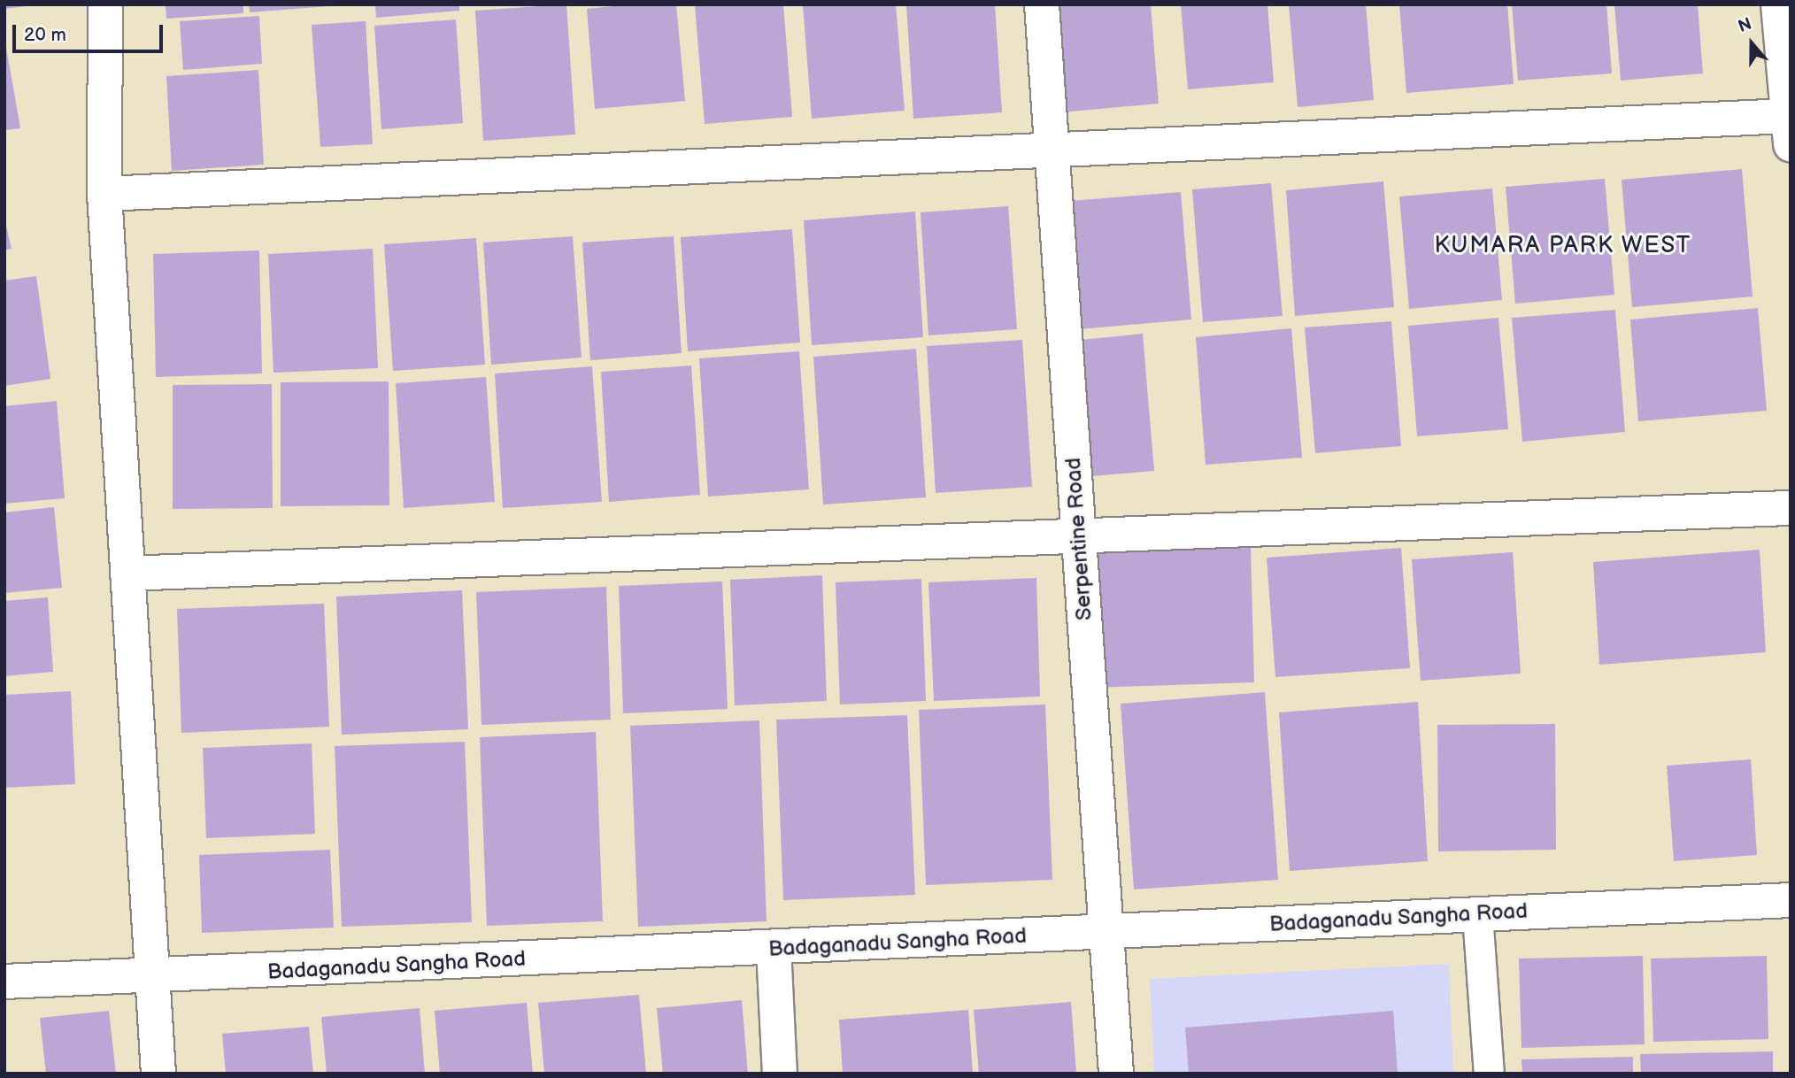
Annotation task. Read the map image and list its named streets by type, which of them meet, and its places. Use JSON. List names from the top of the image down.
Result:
{
  "streets": {
    "street": ["Serpentine Road", "Badaganadu Sangha Road"]
  },
  "crossings": [
    ["Serpentine Road", "Badaganadu Sangha Road"]
  ],
  "districts": ["KUMARA PARK WEST"],
  "scale_bar": "20 m",
  "north": "top"
}
